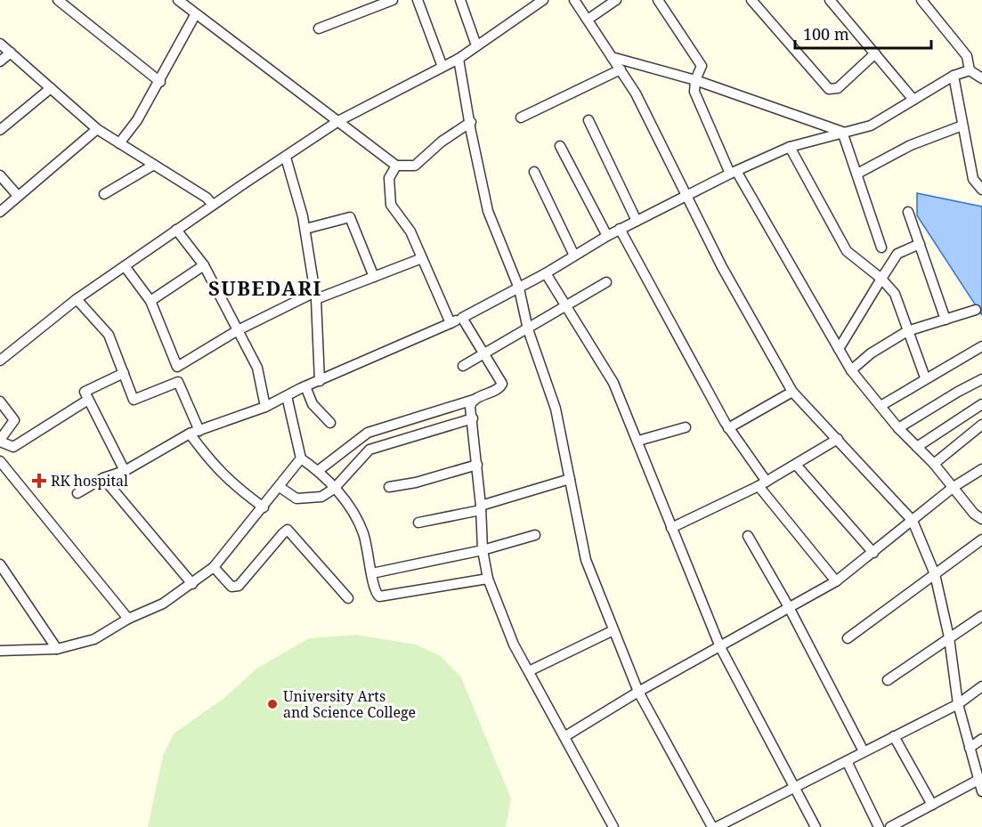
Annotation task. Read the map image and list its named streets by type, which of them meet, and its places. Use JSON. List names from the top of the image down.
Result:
{
  "districts": ["SUBEDARI"],
  "places": {
    "health": ["RK hospital"],
    "other": ["University Arts and Science College"]
  },
  "scale_bar": "100 m"
}
